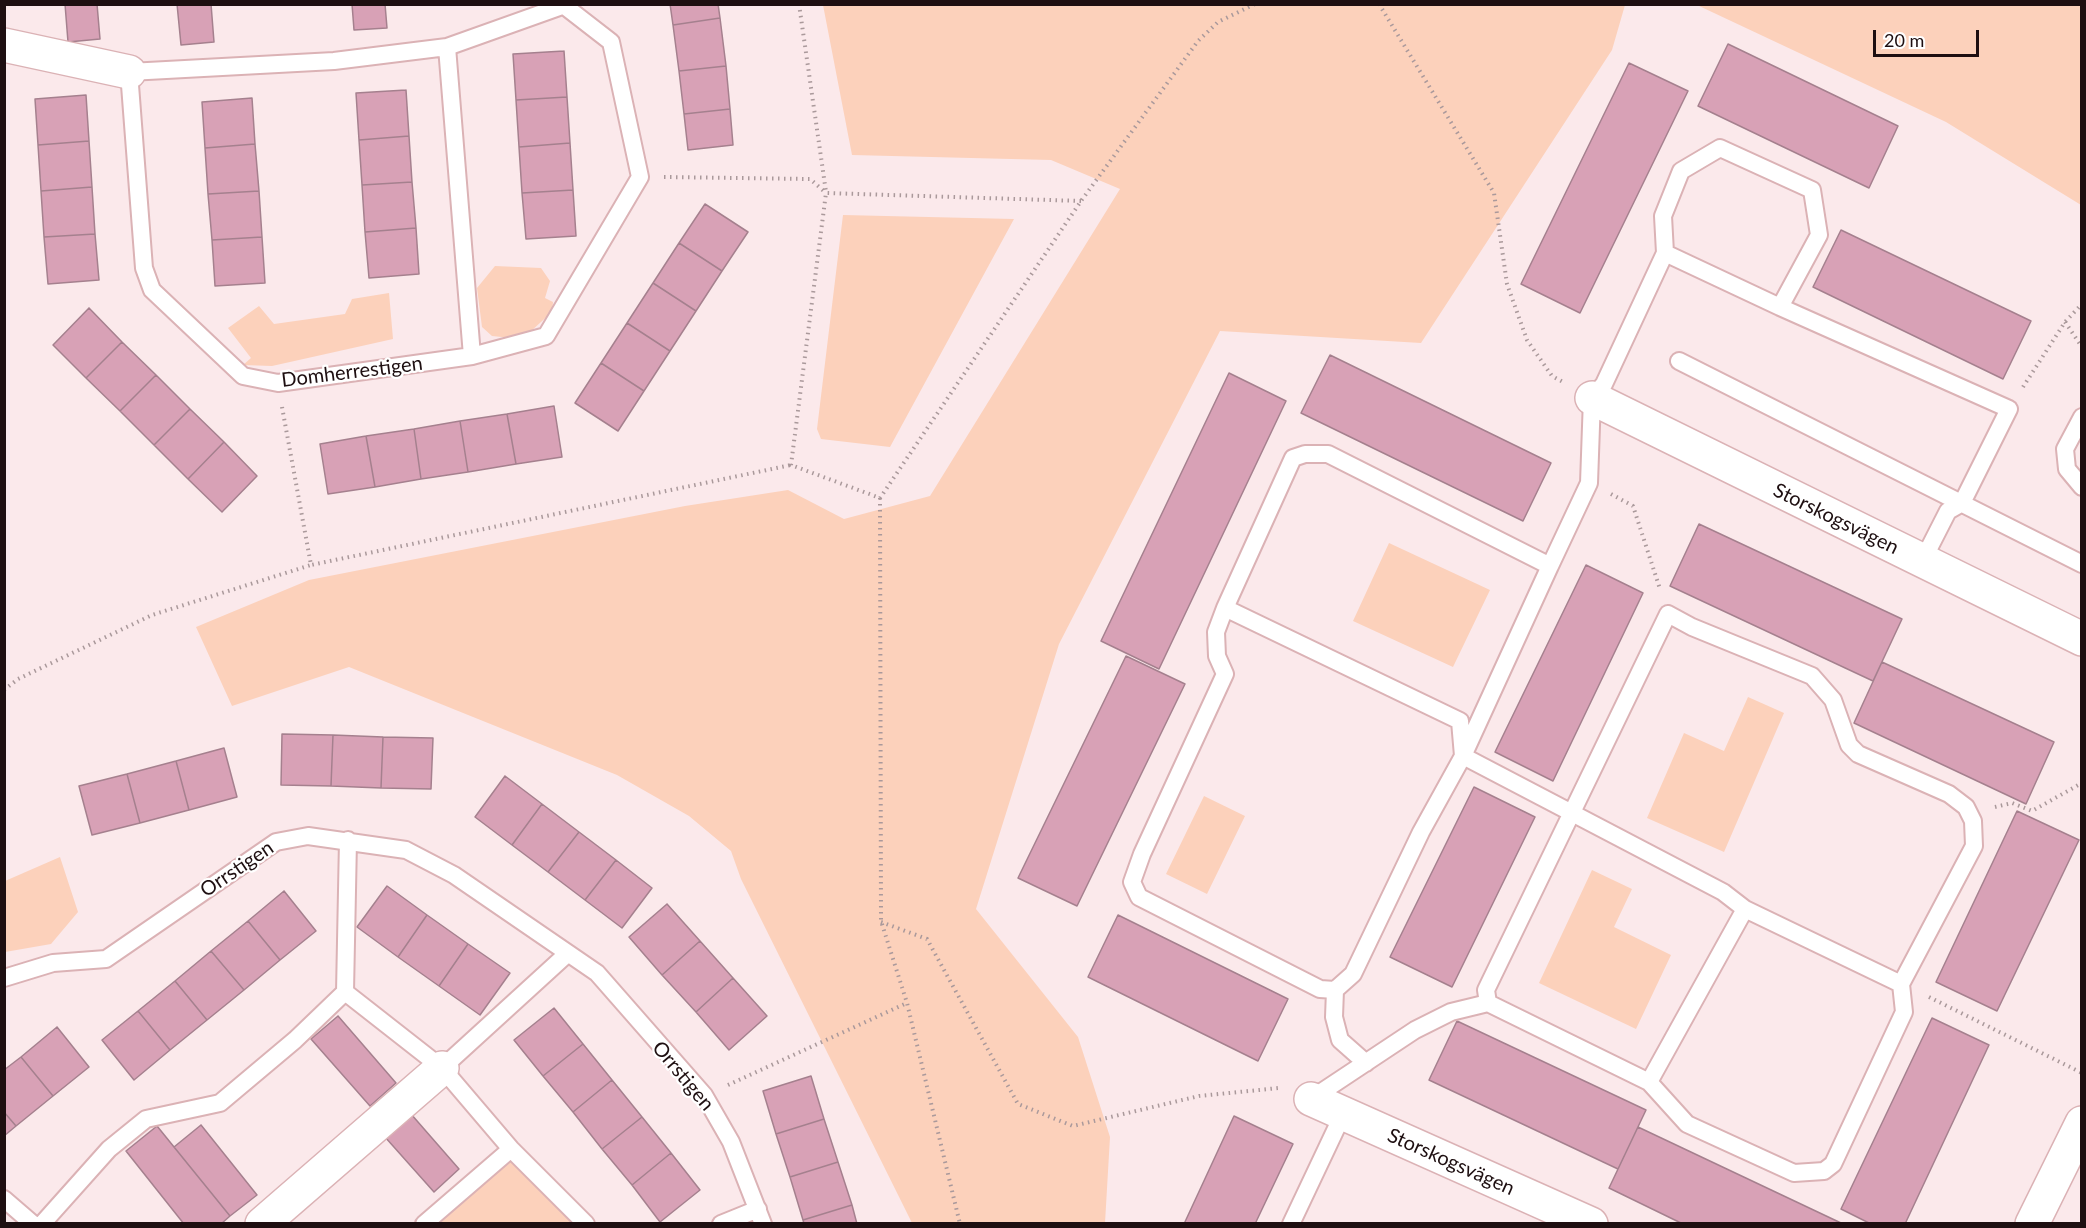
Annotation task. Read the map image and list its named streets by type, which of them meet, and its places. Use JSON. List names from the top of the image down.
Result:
{
  "streets": {
    "street": ["Storskogsvägen"],
    "lane": ["Domherrestigen", "Orrstigen"]
  },
  "scale_bar": "20 m"
}
